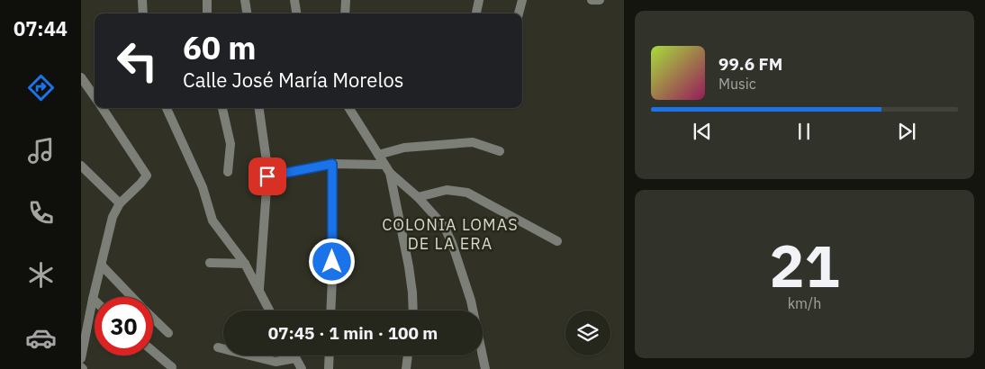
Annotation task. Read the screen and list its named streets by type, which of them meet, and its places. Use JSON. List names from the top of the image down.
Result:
{
  "districts": ["COLONIA LOMAS DE LA ERA"],
  "page": {
    "tabs": "07:44",
    "turn": ["60 m", "Calle José María Morelos"],
    "song": ["99.6 FM", "Music"],
    "tile": ["21", "km/h"],
    "limit": "30",
    "trip": "07:45 · 1 min · 100 m"
  }
}
